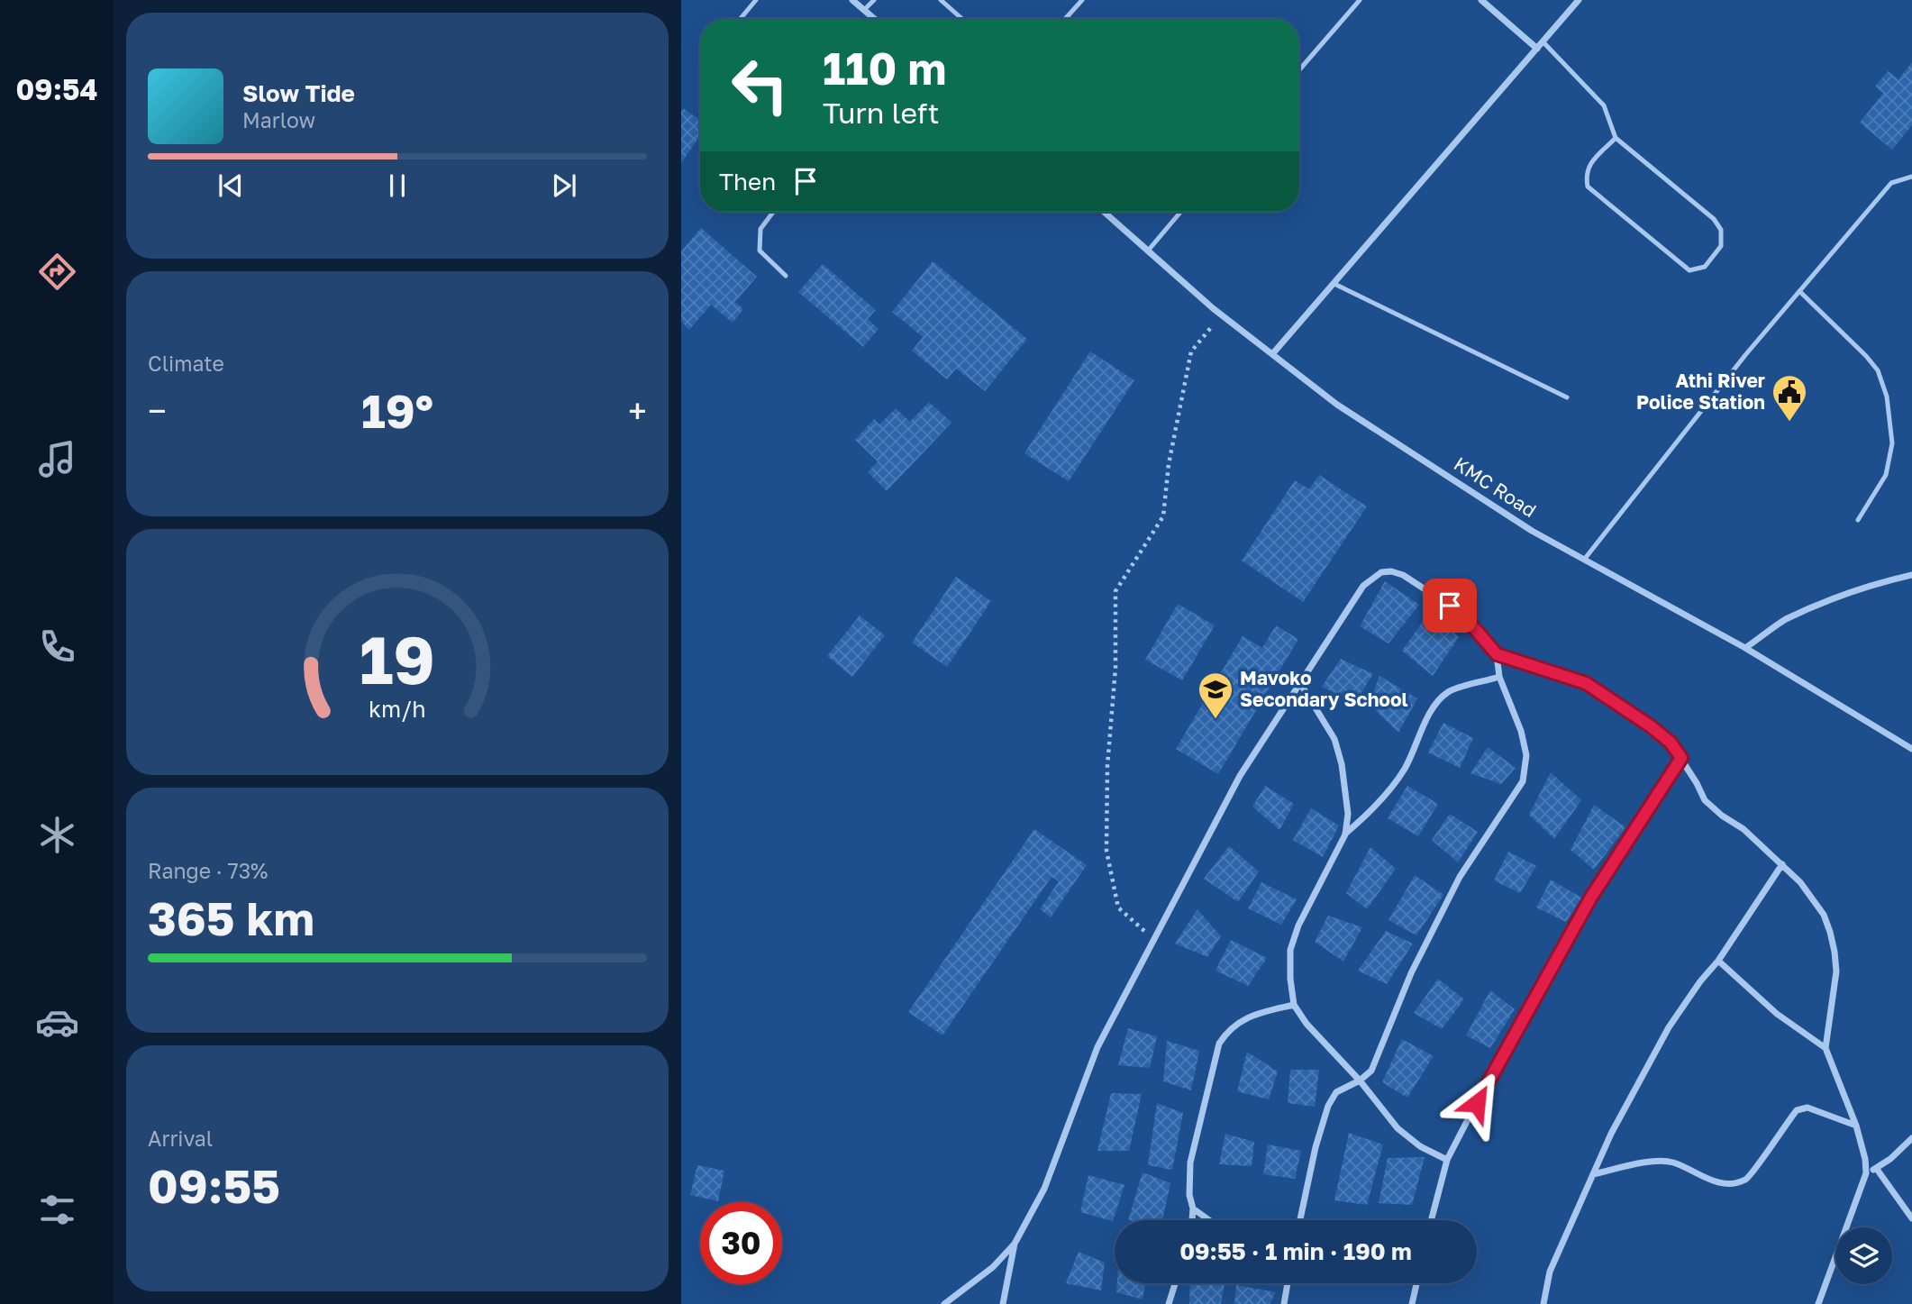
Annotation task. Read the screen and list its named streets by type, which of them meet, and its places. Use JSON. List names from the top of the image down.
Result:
{
  "streets": {
    "street": ["KMC Road"]
  },
  "places": {
    "public building": ["Athi River Police Station"],
    "school or university": ["Mavoko Secondary School"]
  },
  "page": {
    "tabs": "09:54",
    "turn": ["110 m", "Turn left"],
    "song": ["Slow Tide", "Marlow"],
    "then": "Then",
    "tile": [
      "Climate",
      ["Range · 73%", "365 km"],
      ["Arrival", "09:55"]
    ],
    "heat": ["−", "19°", "+"],
    "limit": "30",
    "trip": "09:55 · 1 min · 190 m",
    "gauge": ["19", "km/h"]
  }
}
